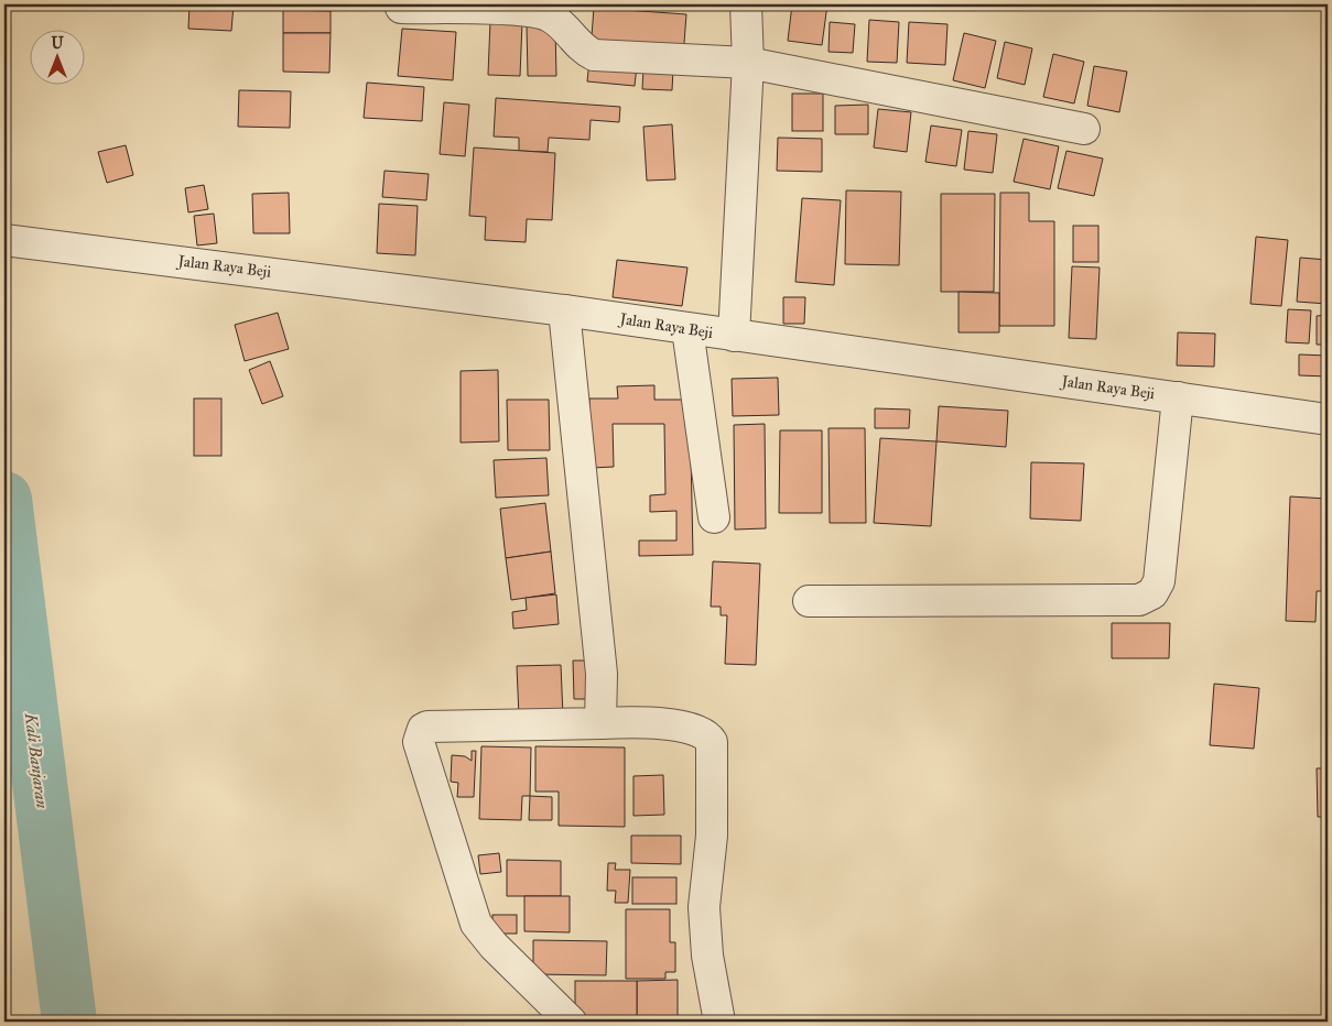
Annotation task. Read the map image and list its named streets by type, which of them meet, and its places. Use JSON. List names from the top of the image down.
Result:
{
  "streets": {
    "street": ["Jalan Raya Beji"]
  },
  "water": ["Kali Banjaran"],
  "north": "top"
}
